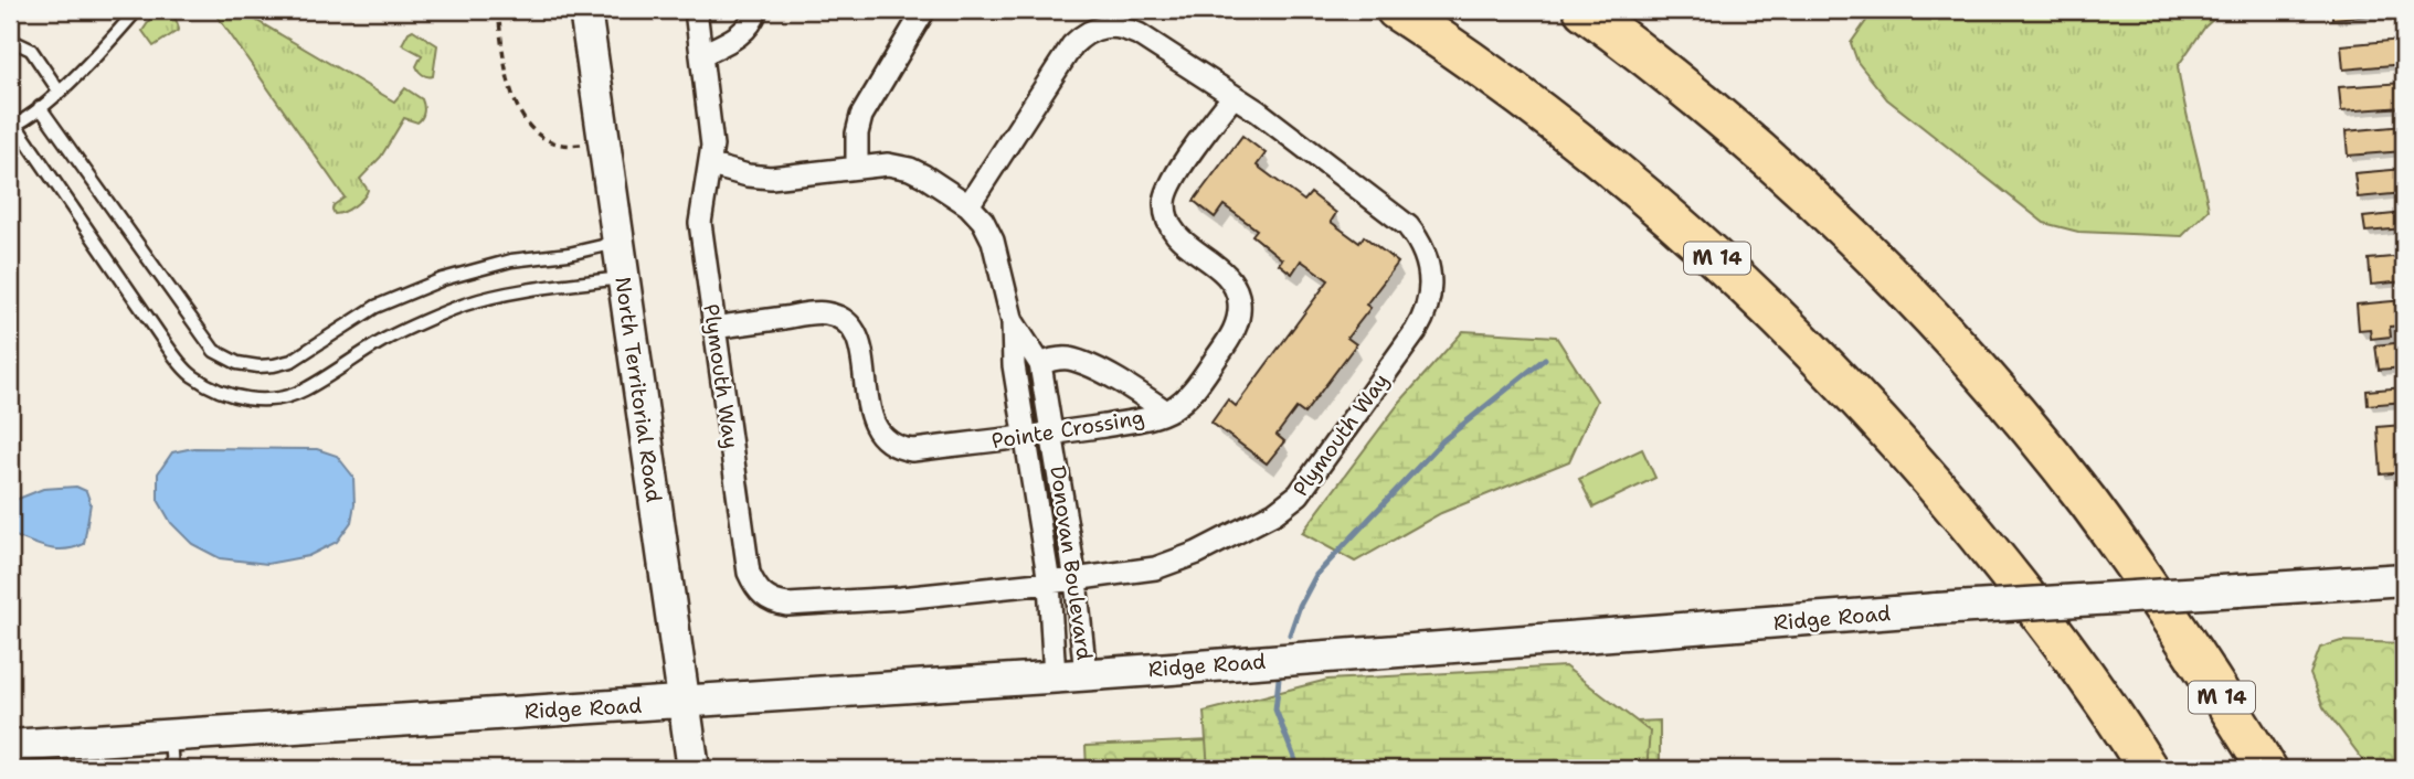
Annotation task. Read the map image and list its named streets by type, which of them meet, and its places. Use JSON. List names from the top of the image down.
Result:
{
  "streets": {
    "highway": ["M 14"],
    "street": [
      "Plymouth Way",
      "North Territorial Road",
      "Pointe Crossing",
      "Donovan Boulevard",
      "Ridge Road"
    ]
  },
  "crossings": [
    ["Plymouth Way", "Pointe Crossing"],
    ["Plymouth Way", "Donovan Boulevard"],
    ["North Territorial Road", "Ridge Road"],
    ["Pointe Crossing", "Donovan Boulevard"],
    ["Donovan Boulevard", "Ridge Road"]
  ]
}
